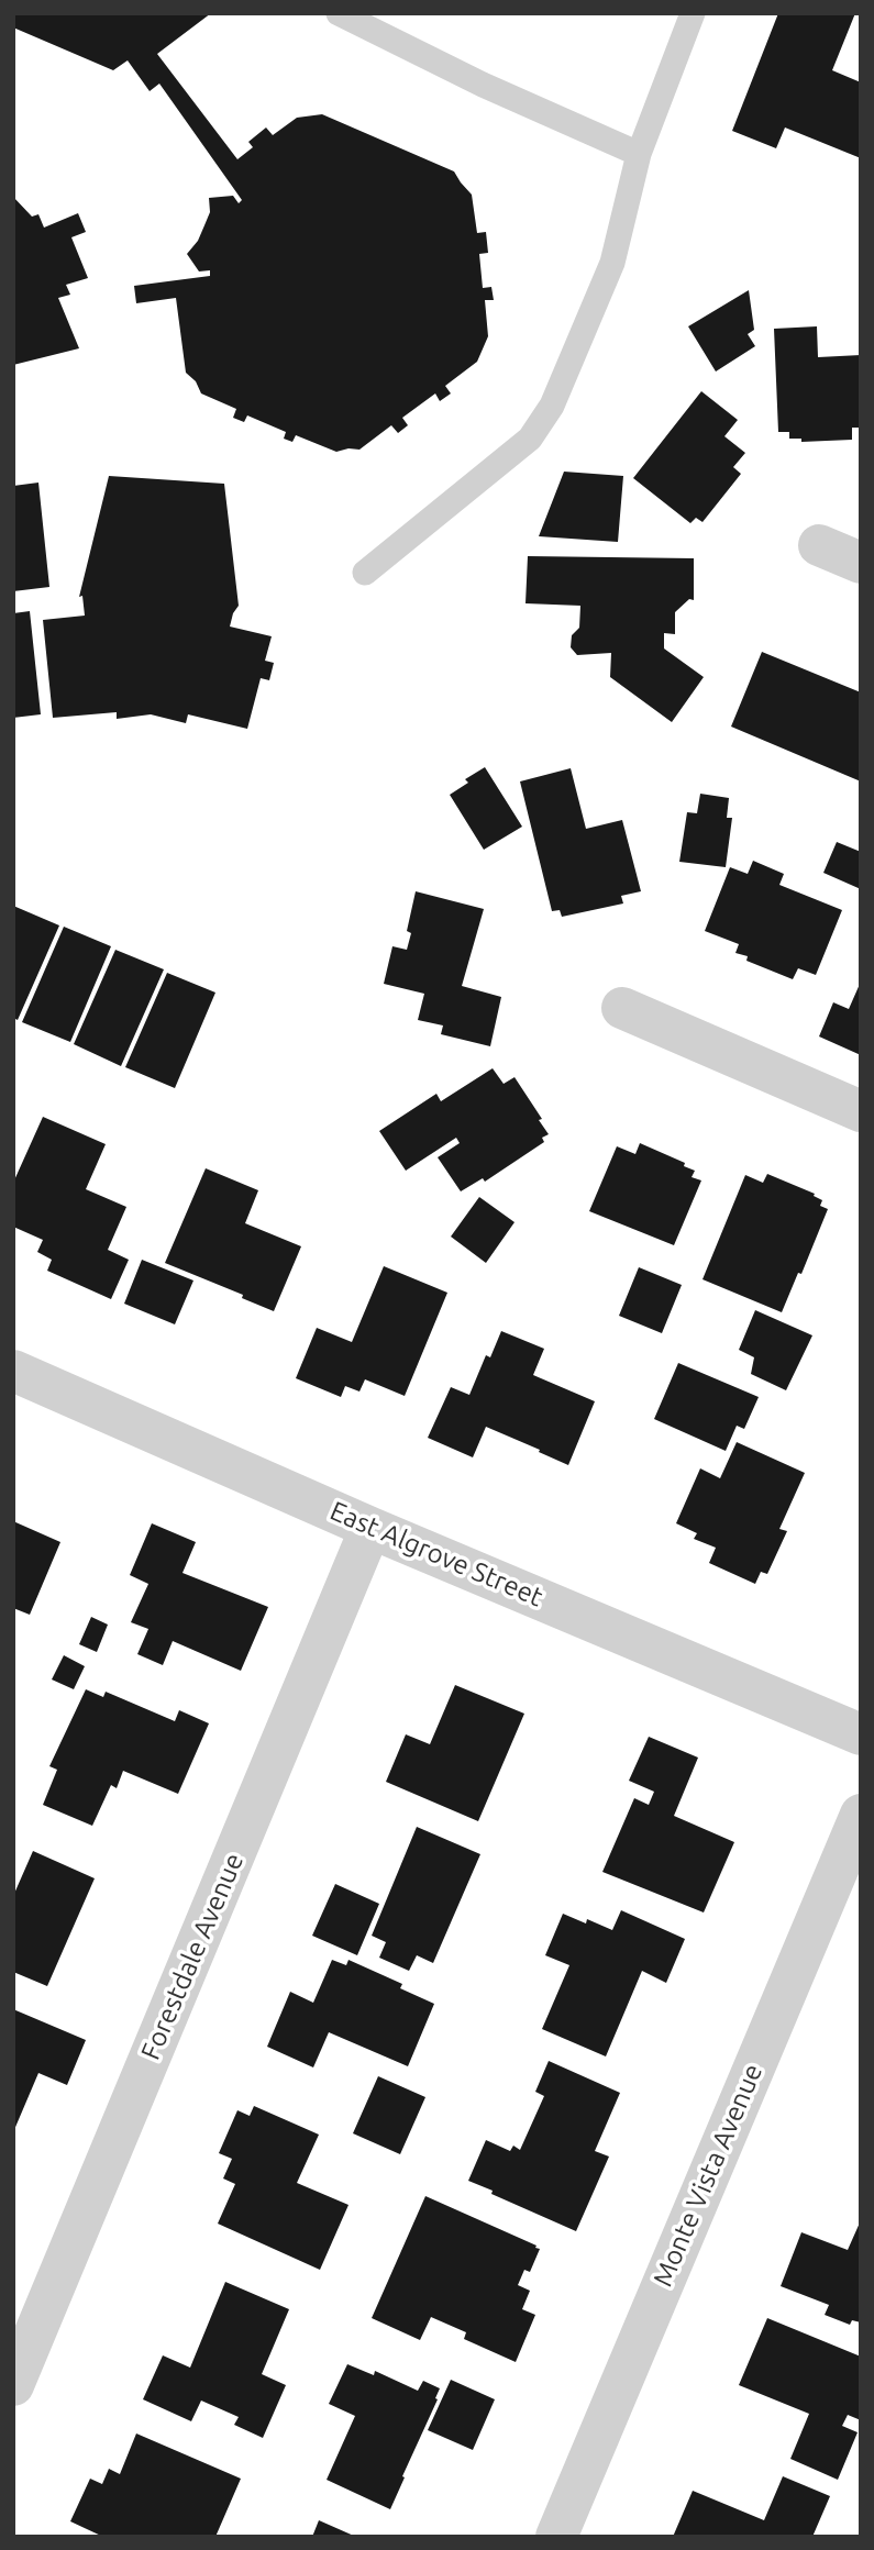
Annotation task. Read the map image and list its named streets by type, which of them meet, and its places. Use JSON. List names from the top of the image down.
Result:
{
  "streets": {
    "street": ["East Algrove Street", "Forestdale Avenue", "Monte Vista Avenue"]
  },
  "crossings": [
    ["East Algrove Street", "Forestdale Avenue"]
  ]
}
